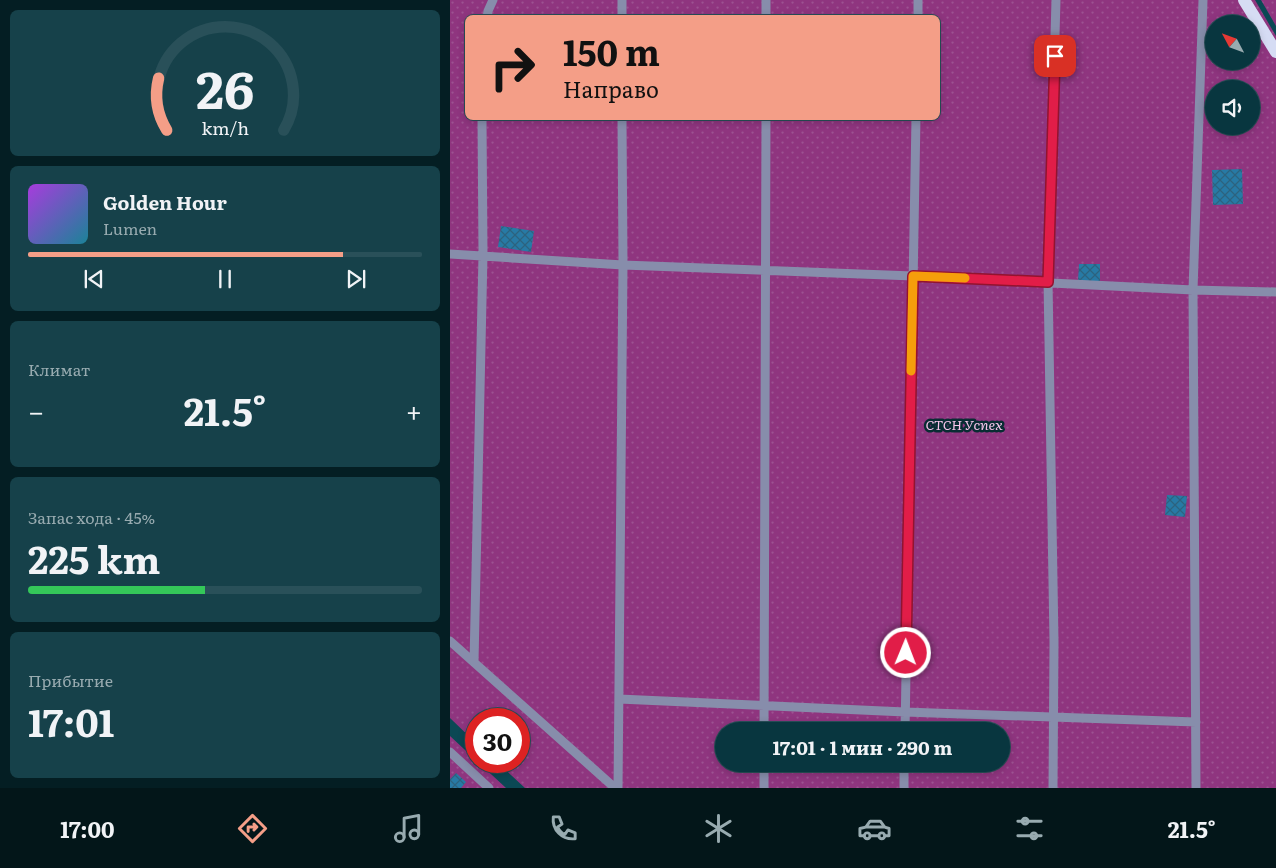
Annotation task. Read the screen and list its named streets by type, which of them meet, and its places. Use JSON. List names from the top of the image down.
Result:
{
  "parks": ["СТСН Успех"],
  "north": "top left",
  "page": {
    "turn": ["150 m", "Направо"],
    "song": ["Golden Hour", "Lumen"],
    "tile": [
      "Климат",
      ["Запас хода · 45%", "225 km"],
      ["Прибытие", "17:01"]
    ],
    "heat": ["−", "21.5°", "+"],
    "limit": "30",
    "trip": "17:01 · 1 мин · 290 m",
    "tabs": ["17:00", "21.5°"],
    "gauge": ["26", "km/h"]
  }
}
